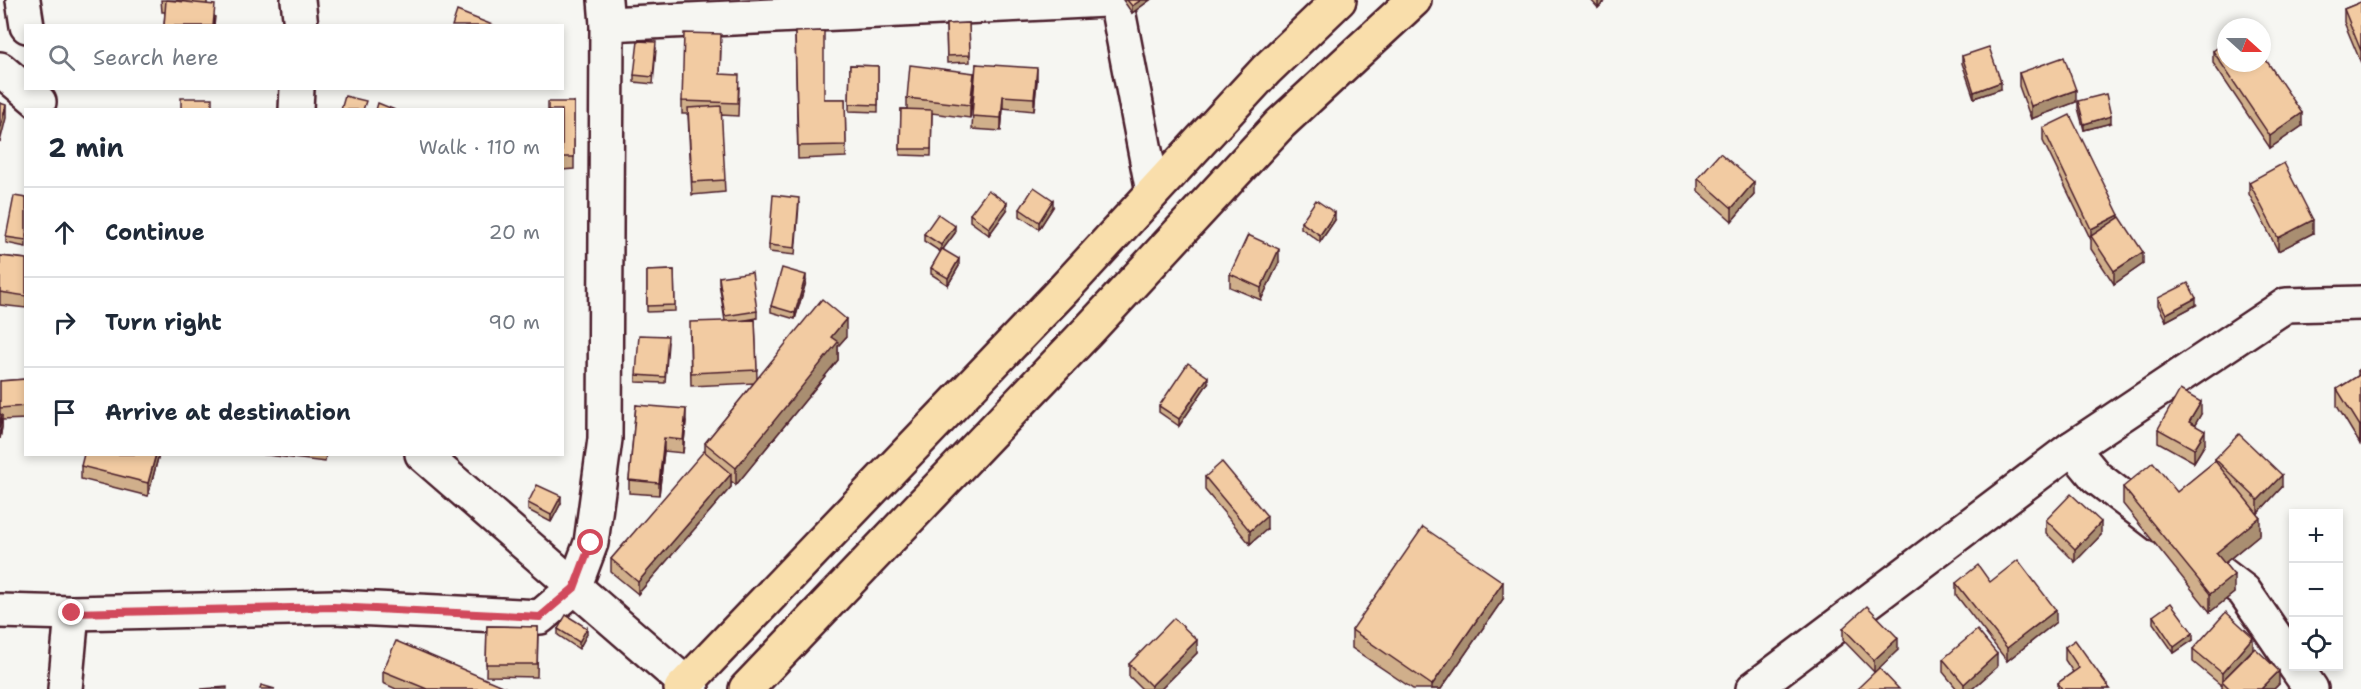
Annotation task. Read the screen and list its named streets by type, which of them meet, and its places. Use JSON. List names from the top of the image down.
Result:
{
  "north": "right",
  "page": {
    "search": "Search here",
    "heading": ["2 min", "Walk · 110 m"],
    "list": [
      ["Continue", "20 m"],
      ["Turn right", "90 m"],
      "Arrive at destination"
    ],
    "map_buttons": ["+", "−"]
  }
}
